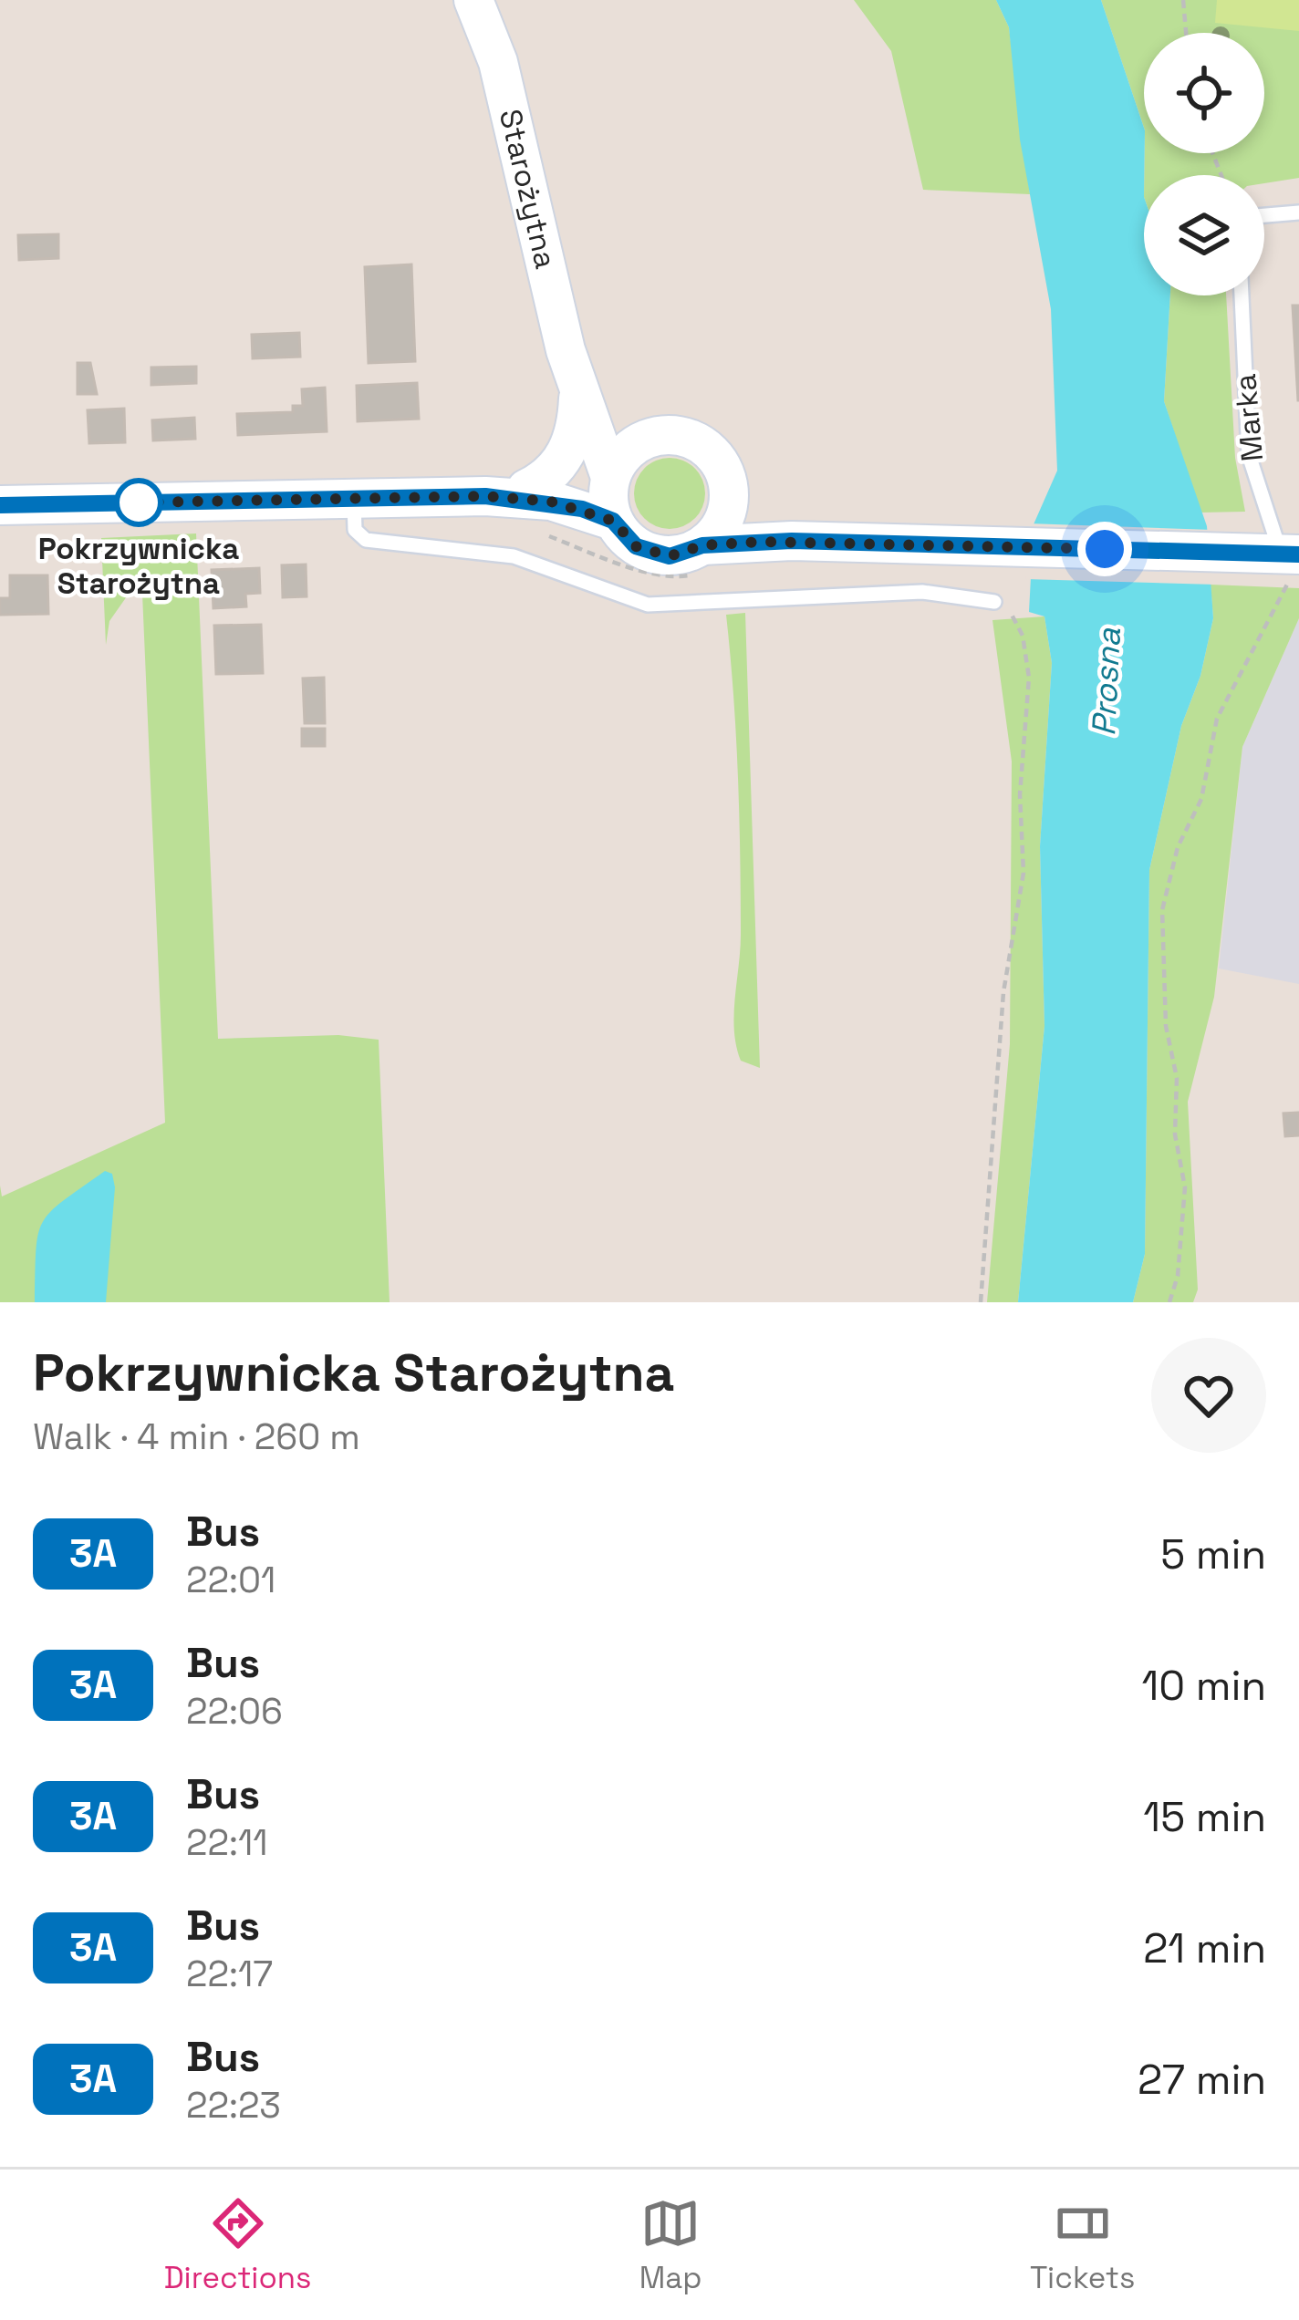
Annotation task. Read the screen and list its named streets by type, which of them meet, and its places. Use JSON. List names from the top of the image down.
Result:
{
  "streets": {
    "street": ["Starożytna"],
    "lane": ["Marka"]
  },
  "water": ["Prosna"],
  "places": ["Pokrzywnicka Starożytna"],
  "lines": ["bus line 3A"],
  "page": {
    "heading": ["Pokrzywnicka Starożytna", "Walk · 4 min · 260 m"],
    "list": [
      {
        "mark": "3A",
        "name": "Bus",
        "note": "22:01",
        "value": "5 min"
      },
      {
        "mark": "3A",
        "name": "Bus",
        "note": "22:06",
        "value": "10 min"
      },
      {
        "mark": "3A",
        "name": "Bus",
        "note": "22:11",
        "value": "15 min"
      },
      {
        "mark": "3A",
        "name": "Bus",
        "note": "22:17",
        "value": "21 min"
      },
      {
        "mark": "3A",
        "name": "Bus",
        "note": "22:23",
        "value": "27 min"
      }
    ],
    "tabs": ["Directions", "Map", "Tickets"]
  }
}
